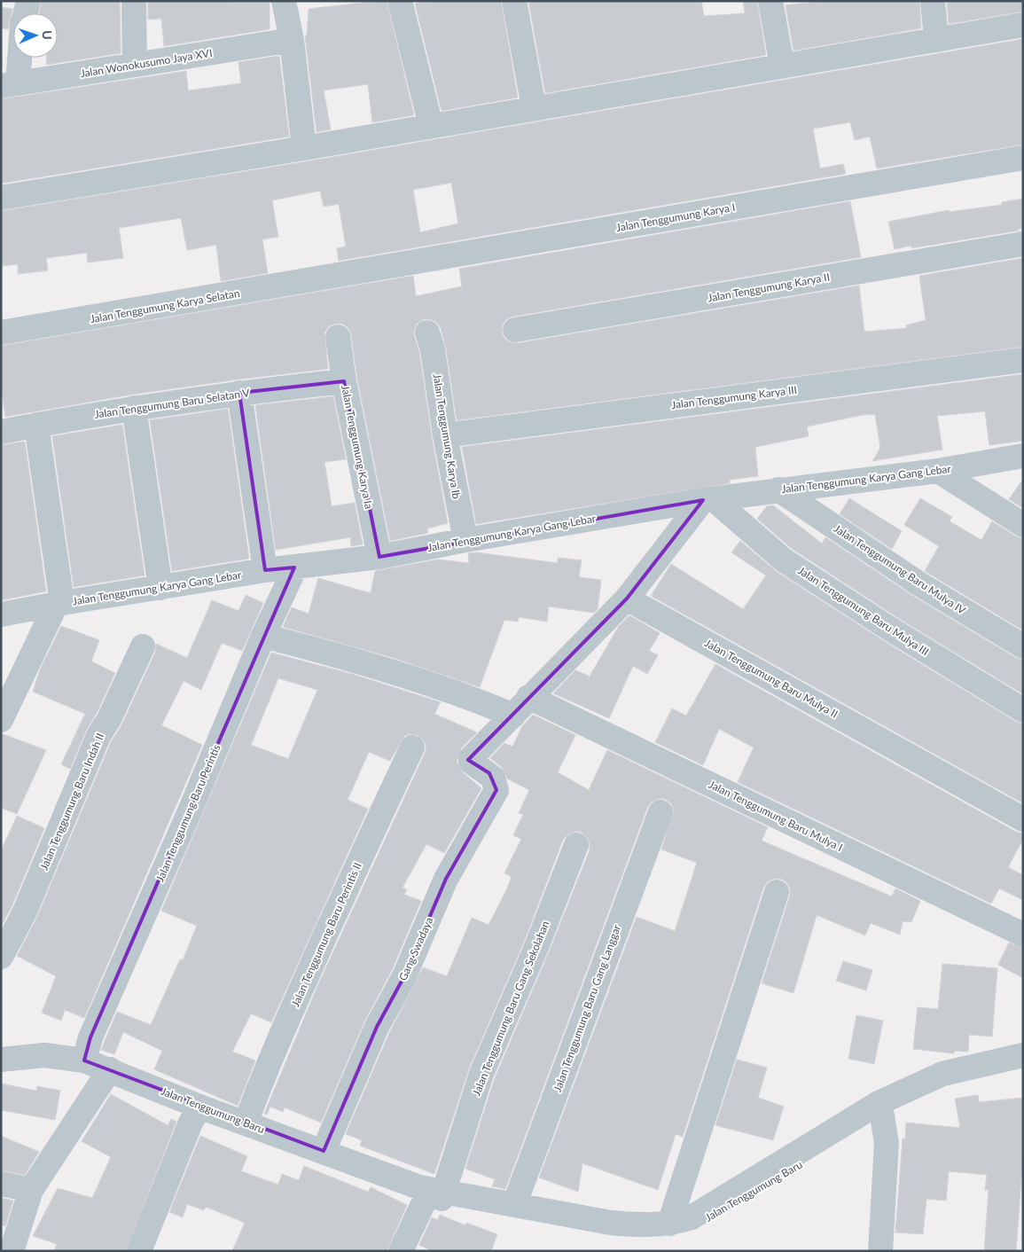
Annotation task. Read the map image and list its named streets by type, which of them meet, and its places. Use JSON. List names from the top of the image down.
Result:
{
  "streets": {
    "street": [
      "Jalan Wonokusumo Jaya XVI",
      "Jalan Tenggumung Karya I",
      "Jalan Tenggumung Karya II",
      "Jalan Tenggumung Karya Selatan",
      "Jalan Tenggumung Karya III",
      "Jalan Tenggumung Baru Selatan V",
      "Jalan Tenggumung Karya Ib",
      "Jalan Tenggumung Karya Ia",
      "Jalan Tenggumung Karya Gang Lebar",
      "Jalan Tenggumung Baru Mulya IV",
      "Jalan Tenggumung Baru Mulya III",
      "Jalan Tenggumung Baru Mulya II",
      "Jalan Tenggumung Baru Indah II",
      "Jalan Tenggumung Baru Perintis",
      "Jalan Tenggumung Baru Mulya I",
      "Jalan Tenggumung Baru Perintis II",
      "Gang Swadaya",
      "Jalan Tenggumung Baru Gang Sekolahan",
      "Jalan Tenggumung Baru Gang Langgar",
      "Jalan Tenggumung Baru"
    ]
  },
  "crossings": [
    ["Jalan Tenggumung Karya I", "Jalan Tenggumung Karya Selatan"],
    ["Jalan Tenggumung Karya III", "Jalan Tenggumung Karya Ib"],
    ["Jalan Tenggumung Baru Selatan V", "Jalan Tenggumung Karya Ia"],
    ["Jalan Tenggumung Karya Ib", "Jalan Tenggumung Karya Gang Lebar"],
    ["Jalan Tenggumung Karya Ia", "Jalan Tenggumung Karya Gang Lebar"],
    ["Jalan Tenggumung Karya Gang Lebar", "Jalan Tenggumung Baru Mulya IV"],
    ["Jalan Tenggumung Karya Gang Lebar", "Jalan Tenggumung Baru Mulya III"],
    ["Jalan Tenggumung Karya Gang Lebar", "Jalan Tenggumung Baru Perintis"],
    ["Jalan Tenggumung Baru Perintis", "Jalan Tenggumung Baru"],
    ["Jalan Tenggumung Baru Perintis II", "Jalan Tenggumung Baru"],
    ["Gang Swadaya", "Jalan Tenggumung Baru"],
    ["Jalan Tenggumung Baru Gang Sekolahan", "Jalan Tenggumung Baru"],
    ["Jalan Tenggumung Baru Gang Langgar", "Jalan Tenggumung Baru"]
  ],
  "north": "right"
}
